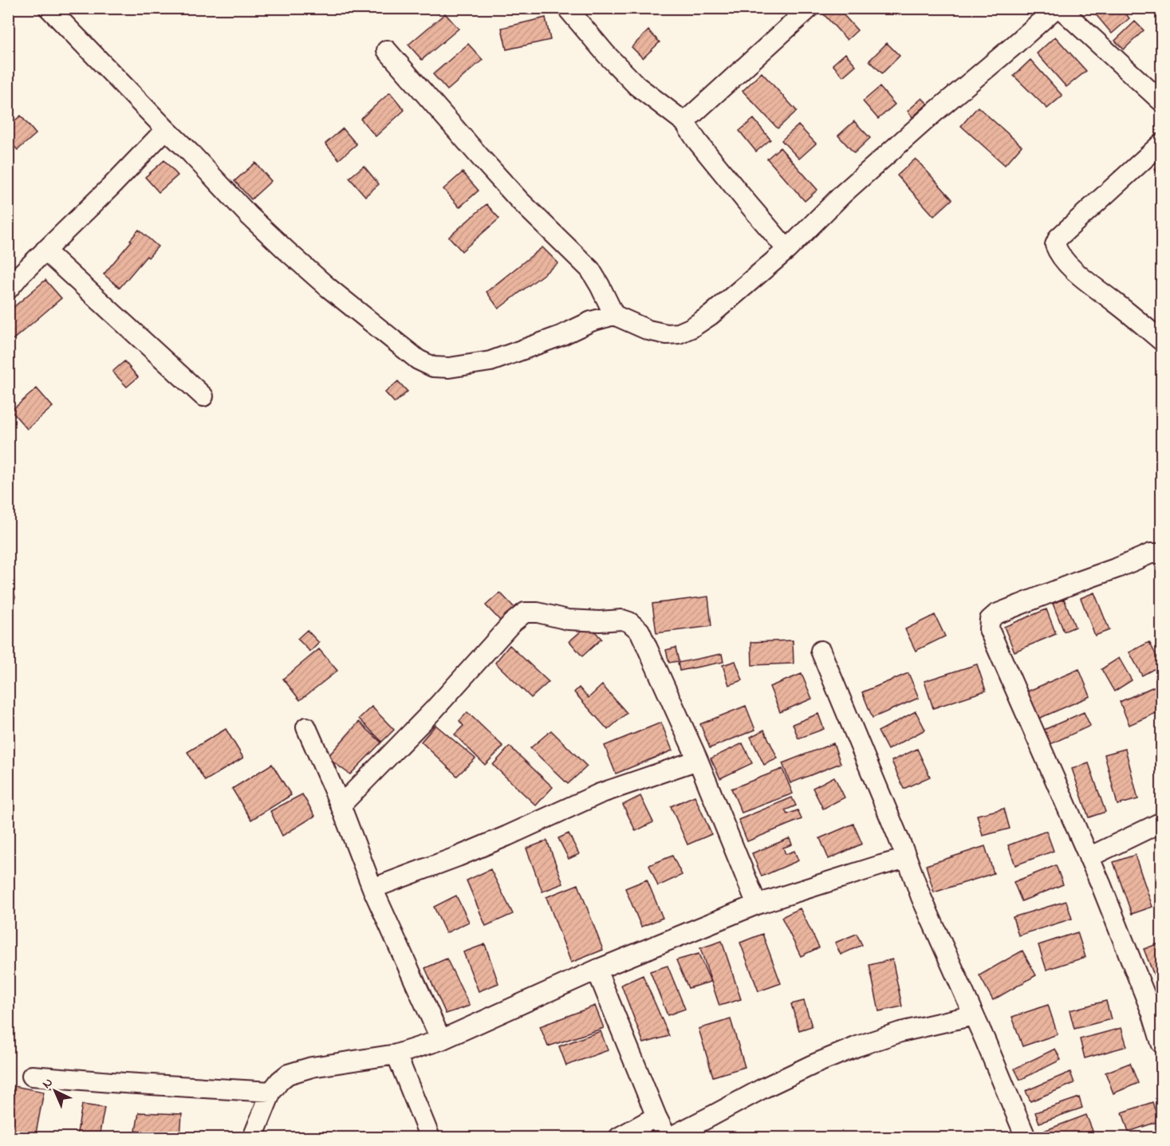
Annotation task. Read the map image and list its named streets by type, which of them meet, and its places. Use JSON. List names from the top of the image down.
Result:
{
  "north": "top left"
}
